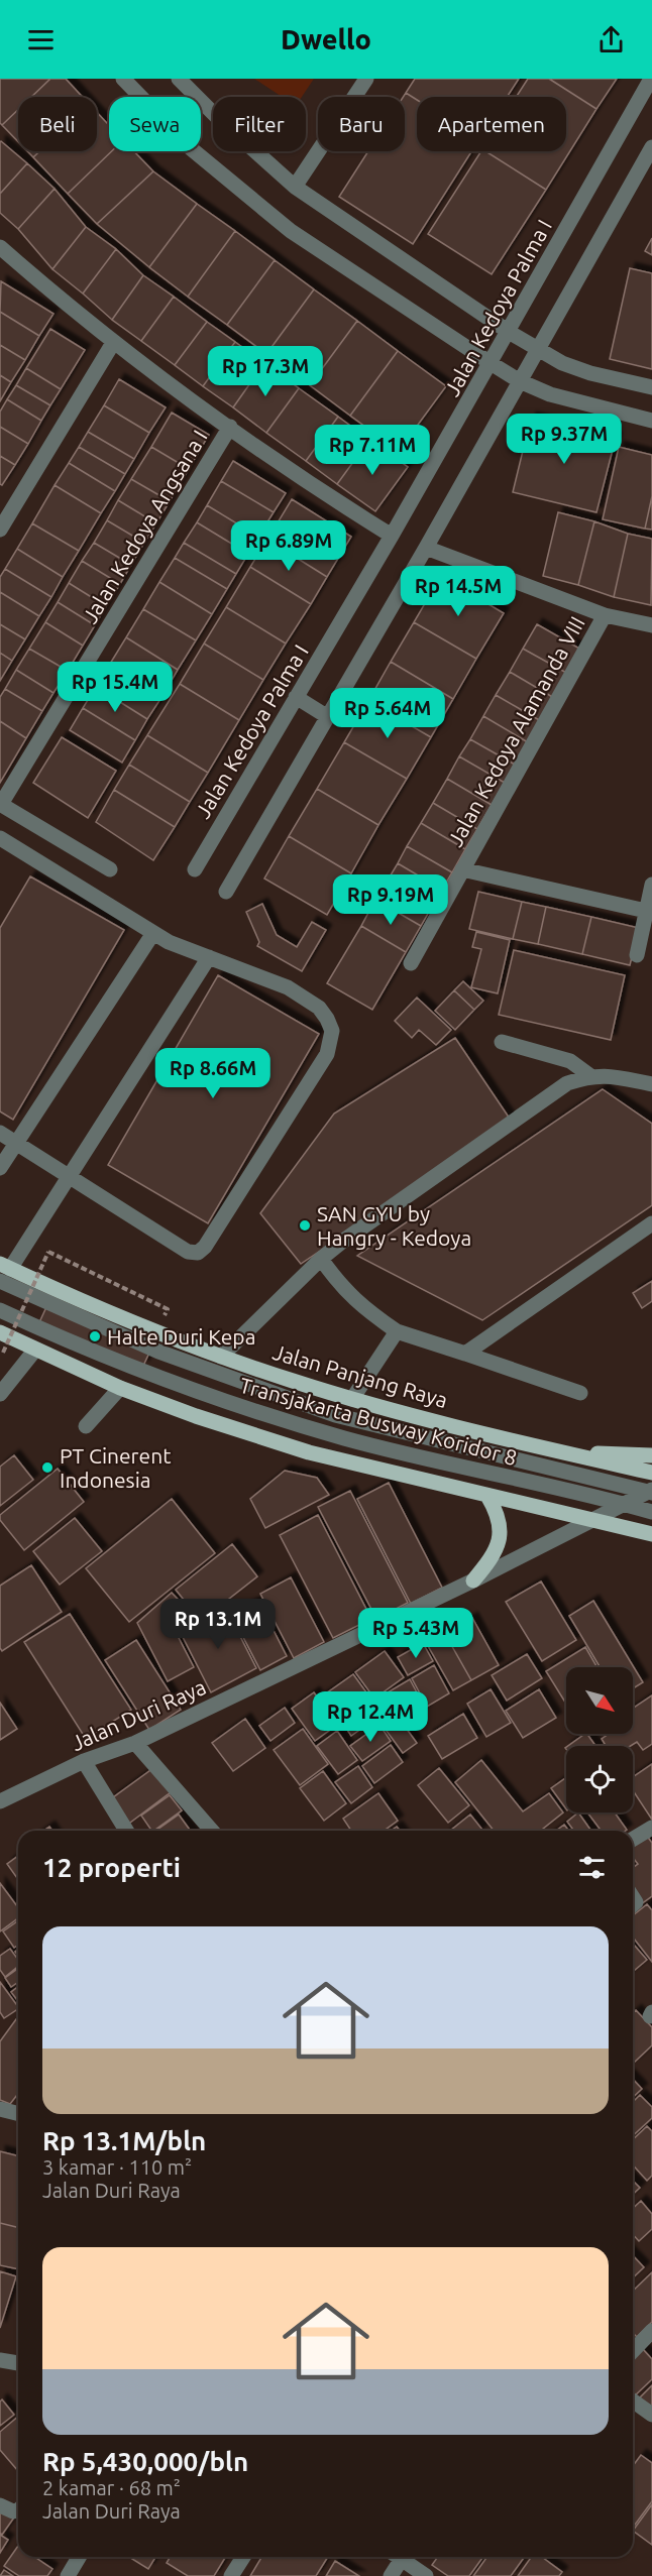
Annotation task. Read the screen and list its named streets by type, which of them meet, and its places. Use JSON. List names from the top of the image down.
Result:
{
  "streets": {
    "main road": ["Jalan Panjang Raya"],
    "street": [
      "Jalan Kedoya Palma I",
      "Jalan Kedoya Angsana I",
      "Jalan Kedoya Alamanda VIII",
      "Transjakarta Busway Koridor 8",
      "Jalan Duri Raya"
    ]
  },
  "crossings": [
    ["Jalan Panjang Raya", "Transjakarta Busway Koridor 8"],
    ["Transjakarta Busway Koridor 8", "Jalan Duri Raya"]
  ],
  "places": ["SAN GYU by Hangry - Kedoya", "Halte Duri Kepa", "PT Cinerent Indonesia"],
  "north": "bottom right",
  "page": {
    "header": "Dwello",
    "chip": [
      "Beli",
      "Sewa",
      "Filter",
      "Baru",
      "Apartemen"
    ],
    "price": [
      "Rp 17.3M",
      "Rp 9.37M",
      "Rp 7.11M",
      "Rp 6.89M",
      "Rp 14.5M",
      "Rp 15.4M",
      "Rp 5.64M",
      "Rp 9.19M",
      "Rp 8.66M",
      "Rp 13.1M",
      "Rp 5.43M",
      "Rp 12.4M"
    ],
    "heading": "12 properti",
    "list": [
      {
        "name": "Rp 13.1M/bln",
        "note": "3 kamar · 110 m² · Jalan Duri Raya"
      },
      {
        "name": "Rp 5,430,000/bln",
        "note": "2 kamar · 68 m² · Jalan Duri Raya"
      }
    ]
  }
}
